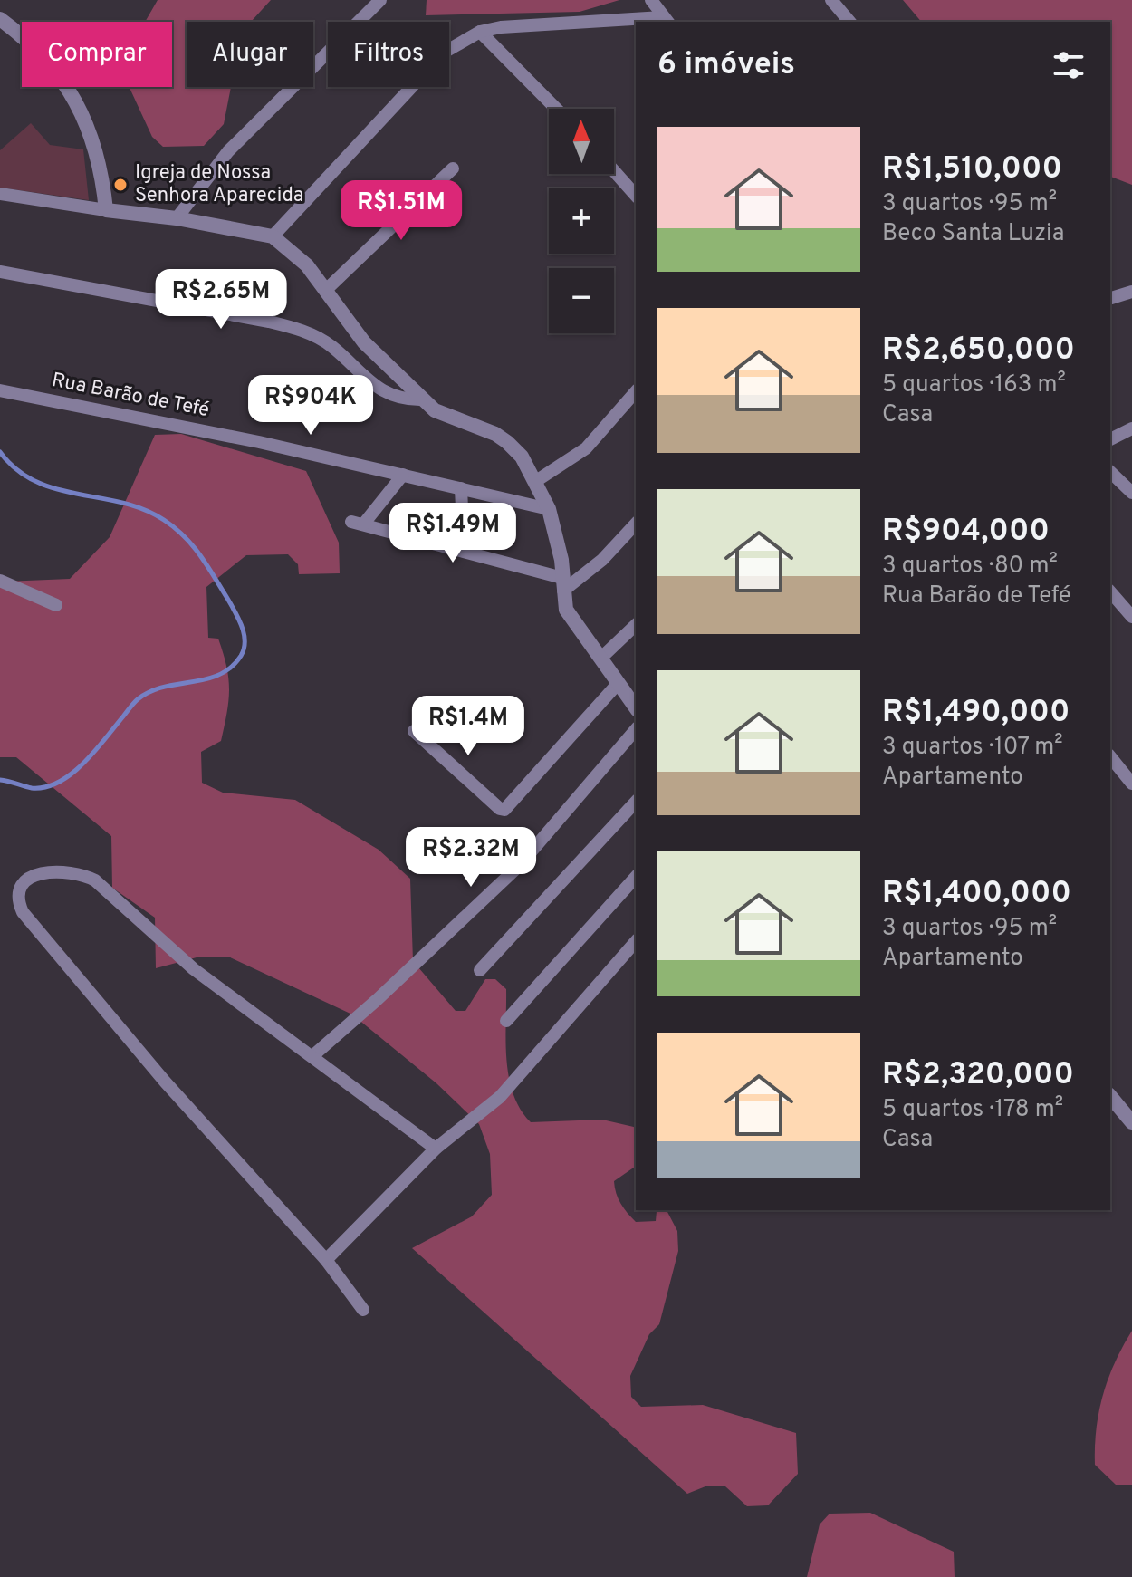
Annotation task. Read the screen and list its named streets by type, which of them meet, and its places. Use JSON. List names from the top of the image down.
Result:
{
  "streets": {
    "street": ["Rua Barão de Tefé"]
  },
  "places": ["Igreja de Nossa Senhora Aparecida"],
  "north": "top",
  "page": {
    "chip": ["Comprar", "Alugar", "Filtros"],
    "heading": "6 imóveis",
    "map_buttons": ["+", "−"],
    "list": [
      {
        "name": "R$1,510,000",
        "note": "3 quartos · 95 m² · Beco Santa Luzia"
      },
      {
        "name": "R$2,650,000",
        "note": "5 quartos · 163 m² · Casa"
      },
      {
        "name": "R$904,000",
        "note": "3 quartos · 80 m² · Rua Barão de Tefé"
      },
      {
        "name": "R$1,490,000",
        "note": "3 quartos · 107 m² · Apartamento"
      },
      {
        "name": "R$1,400,000",
        "note": "3 quartos · 95 m² · Apartamento"
      },
      {
        "name": "R$2,320,000",
        "note": "5 quartos · 178 m² · Casa"
      }
    ],
    "price": [
      "R$1.51M",
      "R$2.65M",
      "R$904K",
      "R$1.49M",
      "R$1.4M",
      "R$2.32M"
    ]
  }
}
